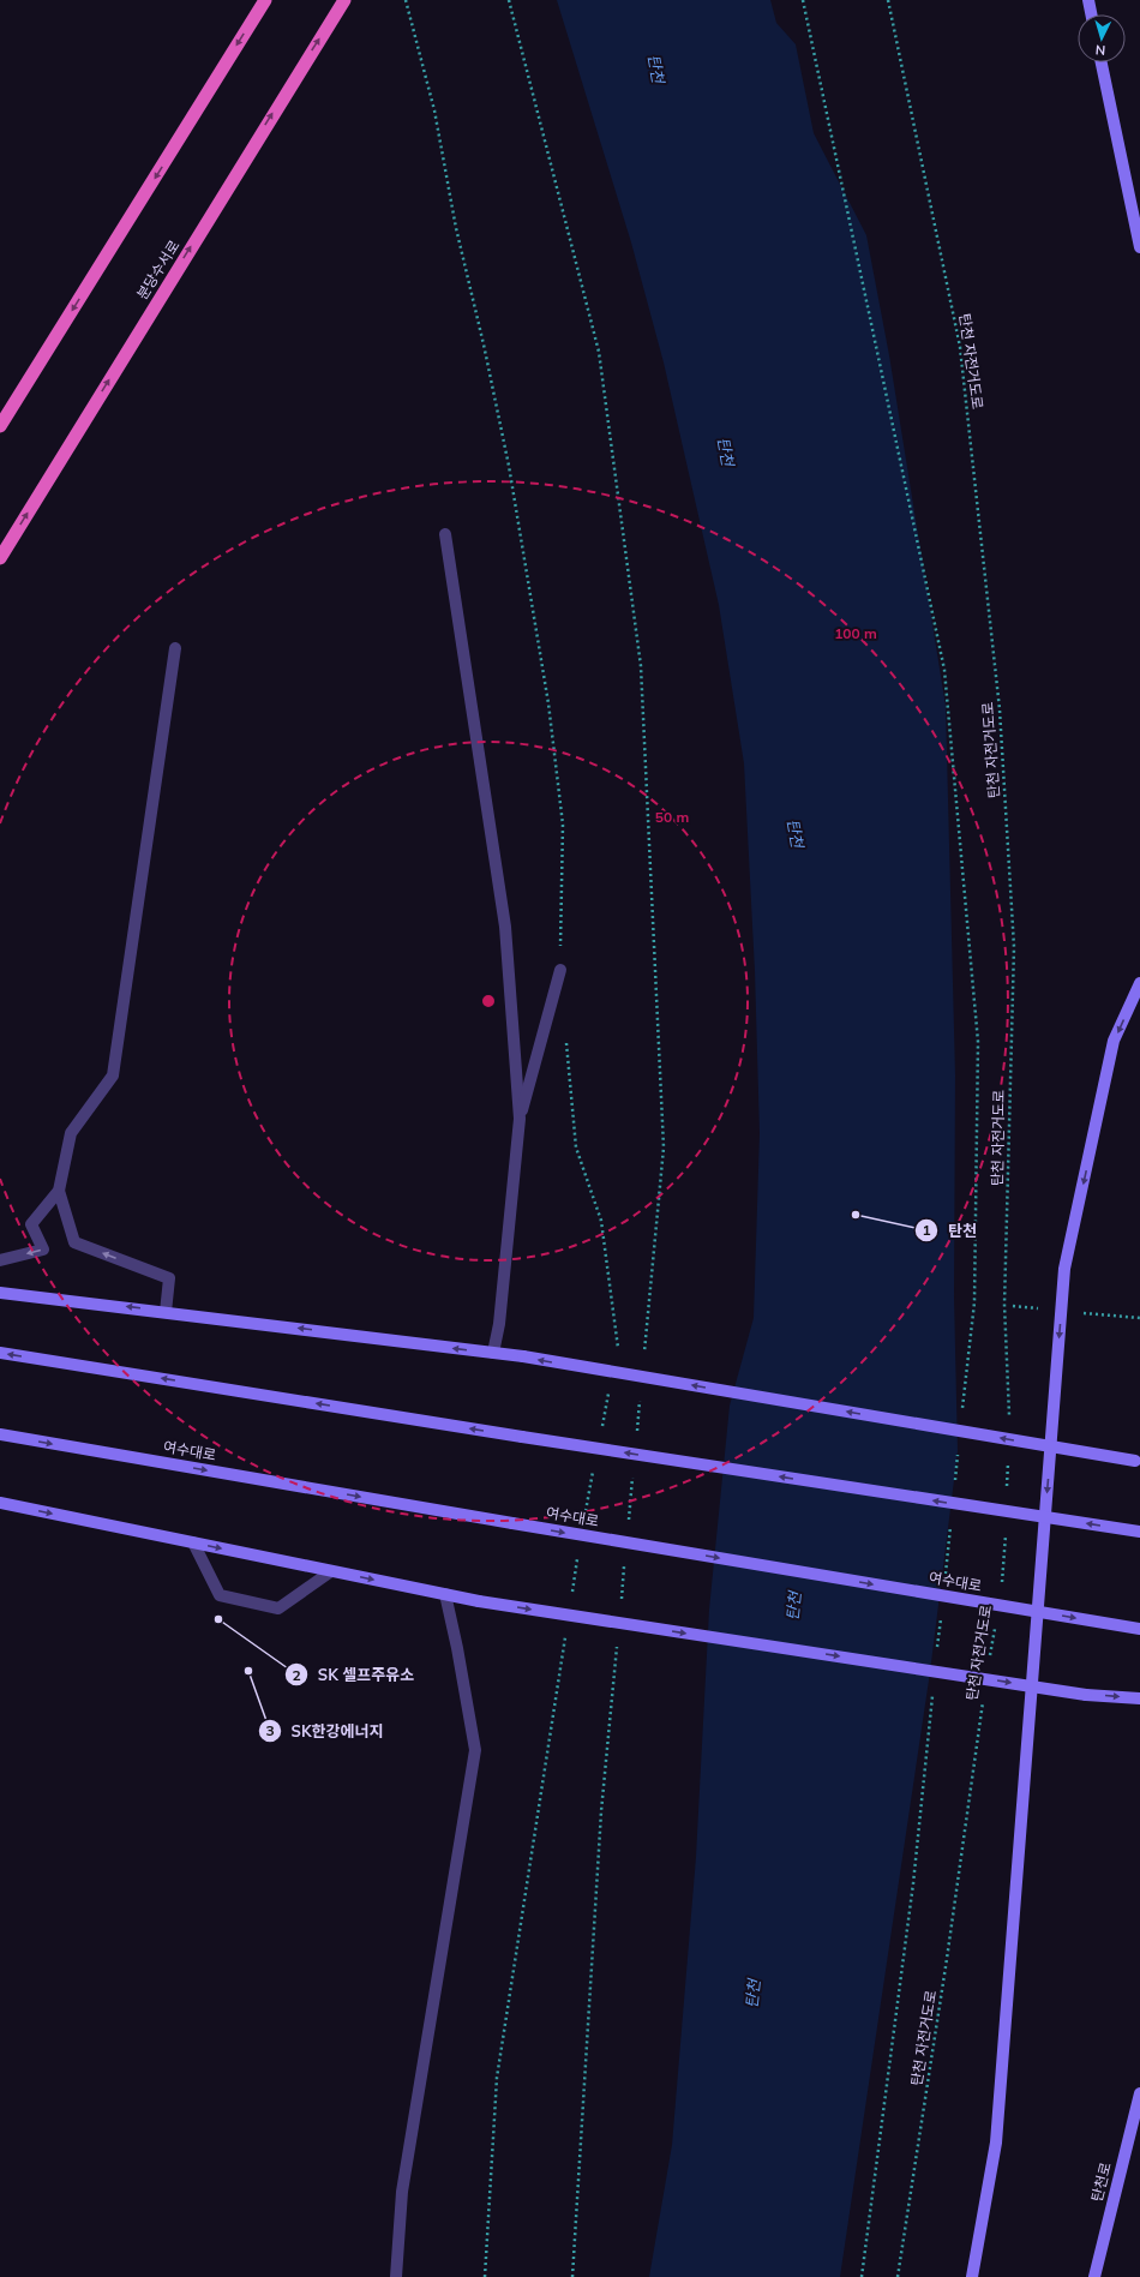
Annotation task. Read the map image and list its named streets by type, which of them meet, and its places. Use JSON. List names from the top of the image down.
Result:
{
  "streets": {
    "highway": ["분당수서로"],
    "main road": ["여수대로", "탄천로"],
    "path": ["탄천 자전거도로"]
  },
  "water": ["탄천"],
  "places": ["탄천", "SK 셀프주유소", "SK한강에너지"],
  "north": "bottom",
  "rings": ["100 m", "50 m"]
}
